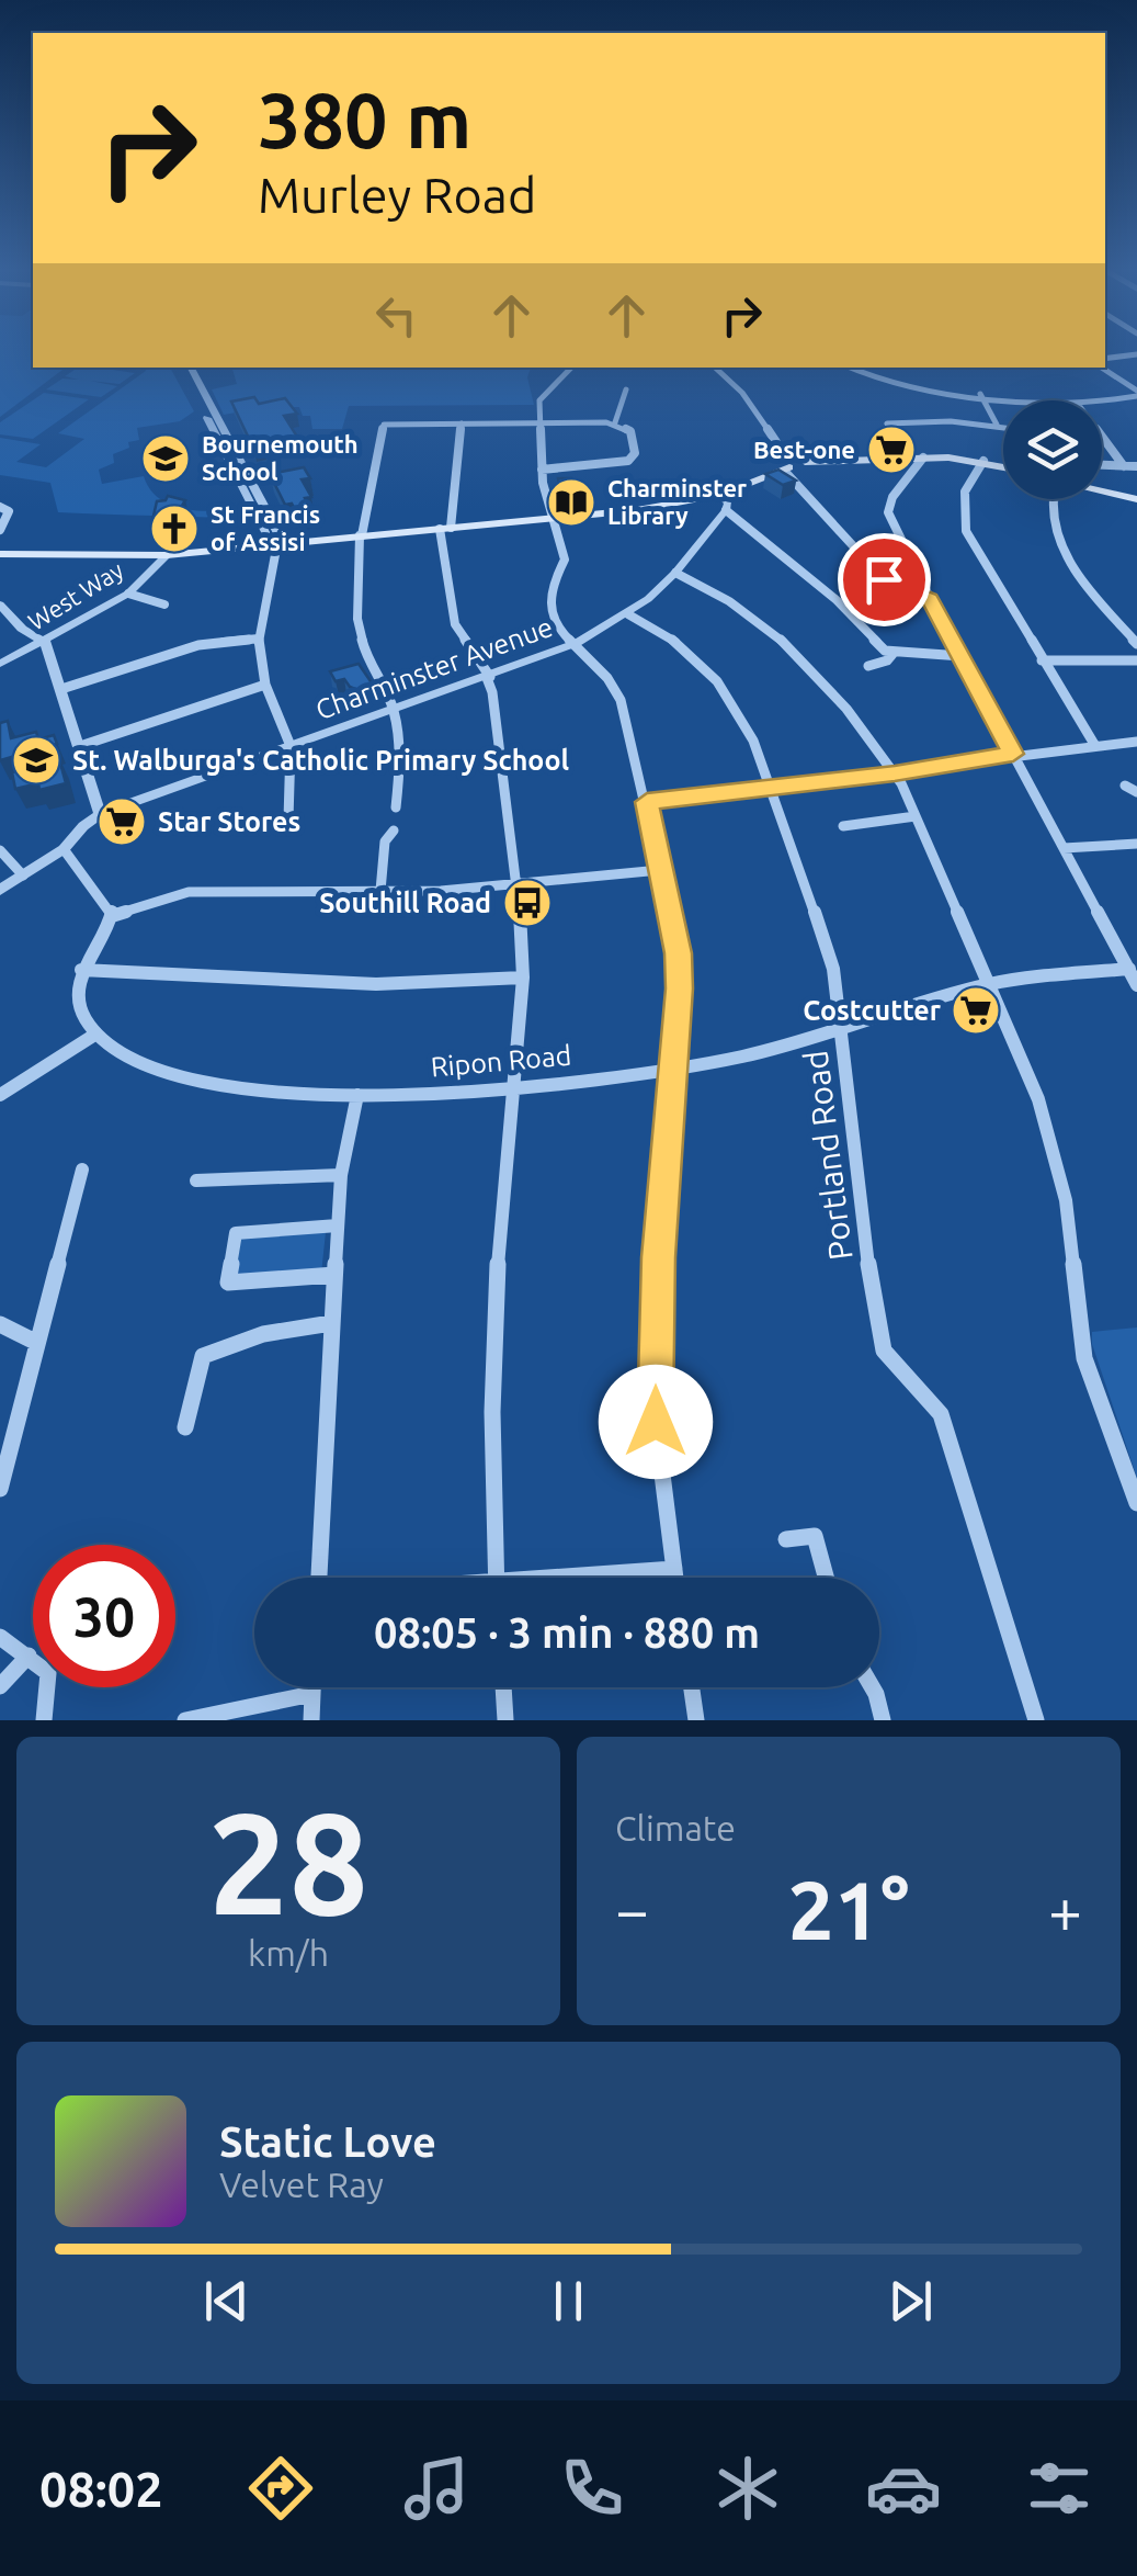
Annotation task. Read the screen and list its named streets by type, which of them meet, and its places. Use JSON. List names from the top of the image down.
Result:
{
  "streets": {
    "street": [
      "West Way",
      "Charminster Avenue",
      "Ripon Road",
      "Portland Road"
    ]
  },
  "crossings": [
    ["Charminster Avenue", "Portland Road"],
    ["Ripon Road", "Portland Road"]
  ],
  "places": {
    "supermarket": ["Best-one", "Star Stores", "Costcutter"],
    "school or university": ["Bournemouth School", "St. Walburga's Catholic Primary School"],
    "library": ["Charminster Library"],
    "church": ["St Francis of Assisi"],
    "bus stop": ["Southill Road"]
  },
  "page": {
    "turn": ["380 m", "Murley Road"],
    "limit": "30",
    "trip": "08:05 · 3 min · 880 m",
    "tile": [
      ["28", "km/h"],
      "Climate"
    ],
    "heat": ["−", "21°", "+"],
    "song": ["Static Love", "Velvet Ray"],
    "tabs": "08:02"
  }
}
